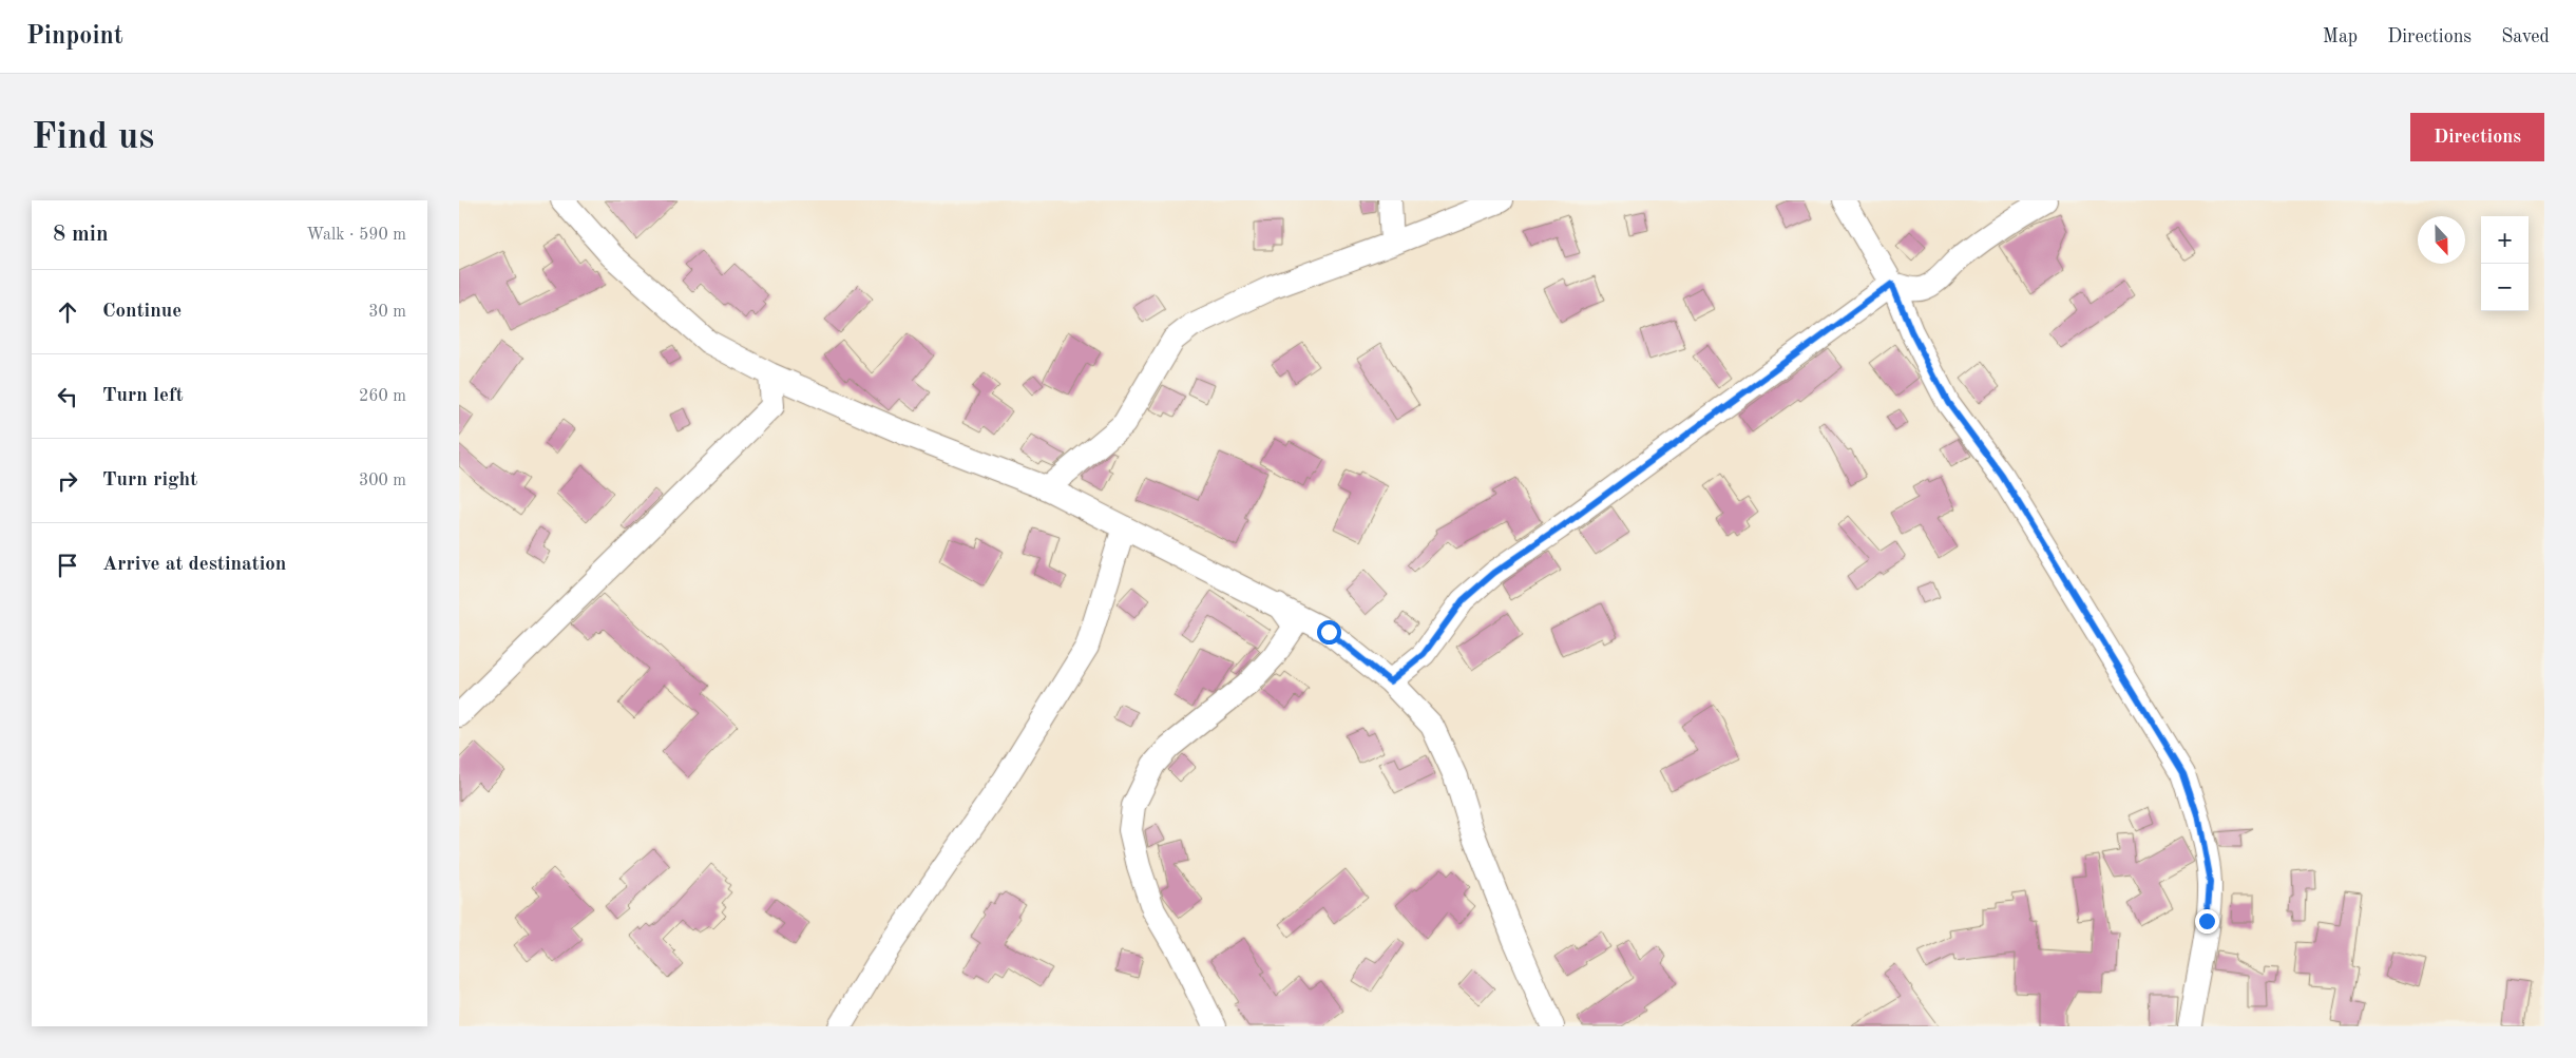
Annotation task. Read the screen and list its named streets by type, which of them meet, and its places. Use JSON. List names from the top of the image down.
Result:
{
  "north": "bottom",
  "page": {
    "header": "Pinpoint",
    "nav": ["Map", "Directions", "Saved"],
    "buttons": "Directions",
    "title": "Find us",
    "heading": ["8 min", "Walk · 590 m"],
    "map_buttons": ["+", "−"],
    "list": [
      ["Continue", "30 m"],
      ["Turn left", "260 m"],
      ["Turn right", "300 m"],
      "Arrive at destination"
    ]
  }
}
